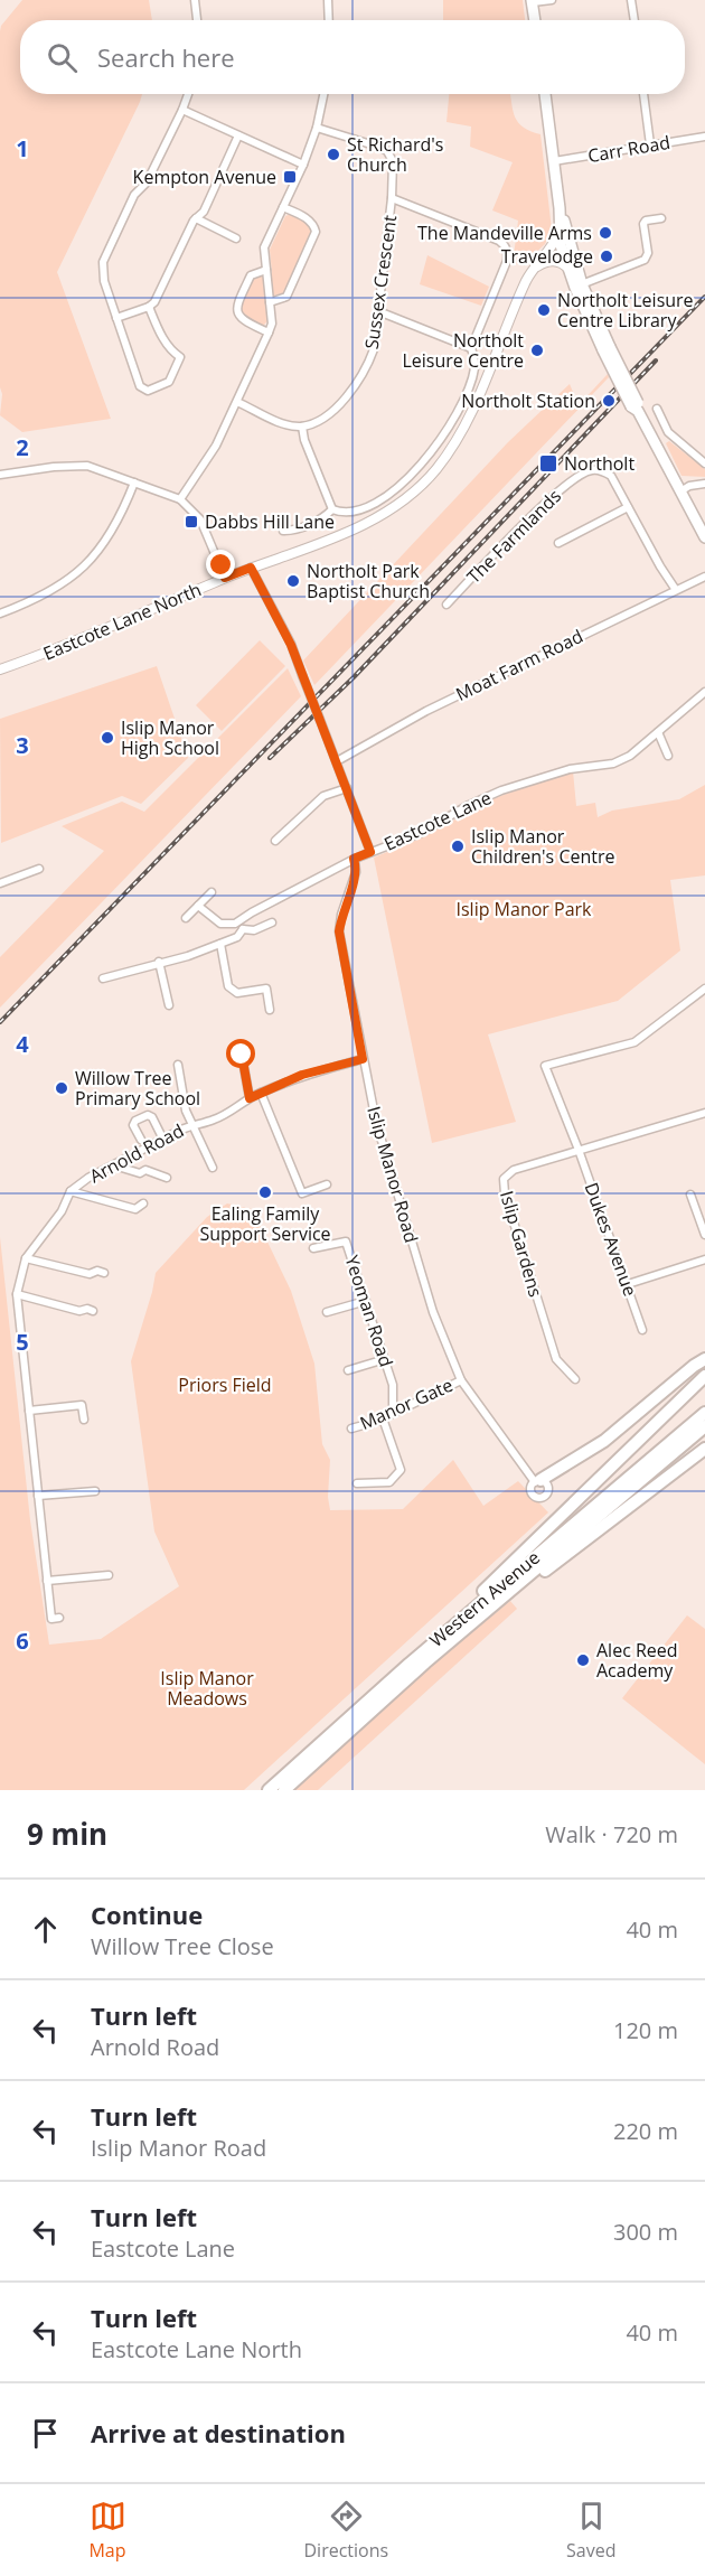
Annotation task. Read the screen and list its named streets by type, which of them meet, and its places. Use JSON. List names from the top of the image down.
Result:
{
  "streets": {
    "highway": ["Western Avenue"],
    "street": [
      "Carr Road",
      "Sussex Crescent",
      "The Farmlands",
      "Eastcote Lane North",
      "Moat Farm Road",
      "Eastcote Lane",
      "Arnold Road",
      "Islip Manor Road",
      "Dukes Avenue",
      "Islip Gardens",
      "Yeoman Road",
      "Manor Gate"
    ]
  },
  "crossings": [
    ["The Farmlands", "Moat Farm Road"],
    ["Eastcote Lane North", "Eastcote Lane"],
    ["Moat Farm Road", "Eastcote Lane"],
    ["Arnold Road", "Islip Manor Road"],
    ["Islip Manor Road", "Manor Gate"],
    ["Dukes Avenue", "Islip Gardens"],
    ["Yeoman Road", "Manor Gate"]
  ],
  "parks": ["Islip Manor Park", "Priors Field", "Islip Manor Meadows"],
  "places": {
    "other": [
      "St Richard's Church",
      "The Mandeville Arms",
      "Travelodge",
      "Northolt Leisure Centre Library",
      "Northolt Leisure Centre",
      "Northolt Station",
      "Northolt Park Baptist Church",
      "Islip Manor High School",
      "Islip Manor Children's Centre",
      "Willow Tree Primary School",
      "Ealing Family Support Service",
      "Alec Reed Academy"
    ],
    "transit": ["Kempton Avenue", "Northolt", "Dabbs Hill Lane"]
  },
  "page": {
    "search": "Search here",
    "heading": ["9 min", "Walk · 720 m"],
    "list": [
      ["Continue", "Willow Tree Close", "40 m"],
      ["Turn left", "Arnold Road", "120 m"],
      ["Turn left", "Islip Manor Road", "220 m"],
      ["Turn left", "Eastcote Lane", "300 m"],
      ["Turn left", "Eastcote Lane North", "40 m"],
      "Arrive at destination"
    ],
    "nav": ["Map", "Directions", "Saved"]
  },
  "grid": {
    "rows": [
      "1",
      "2",
      "3",
      "4",
      "5",
      "6"
    ]
  }
}
